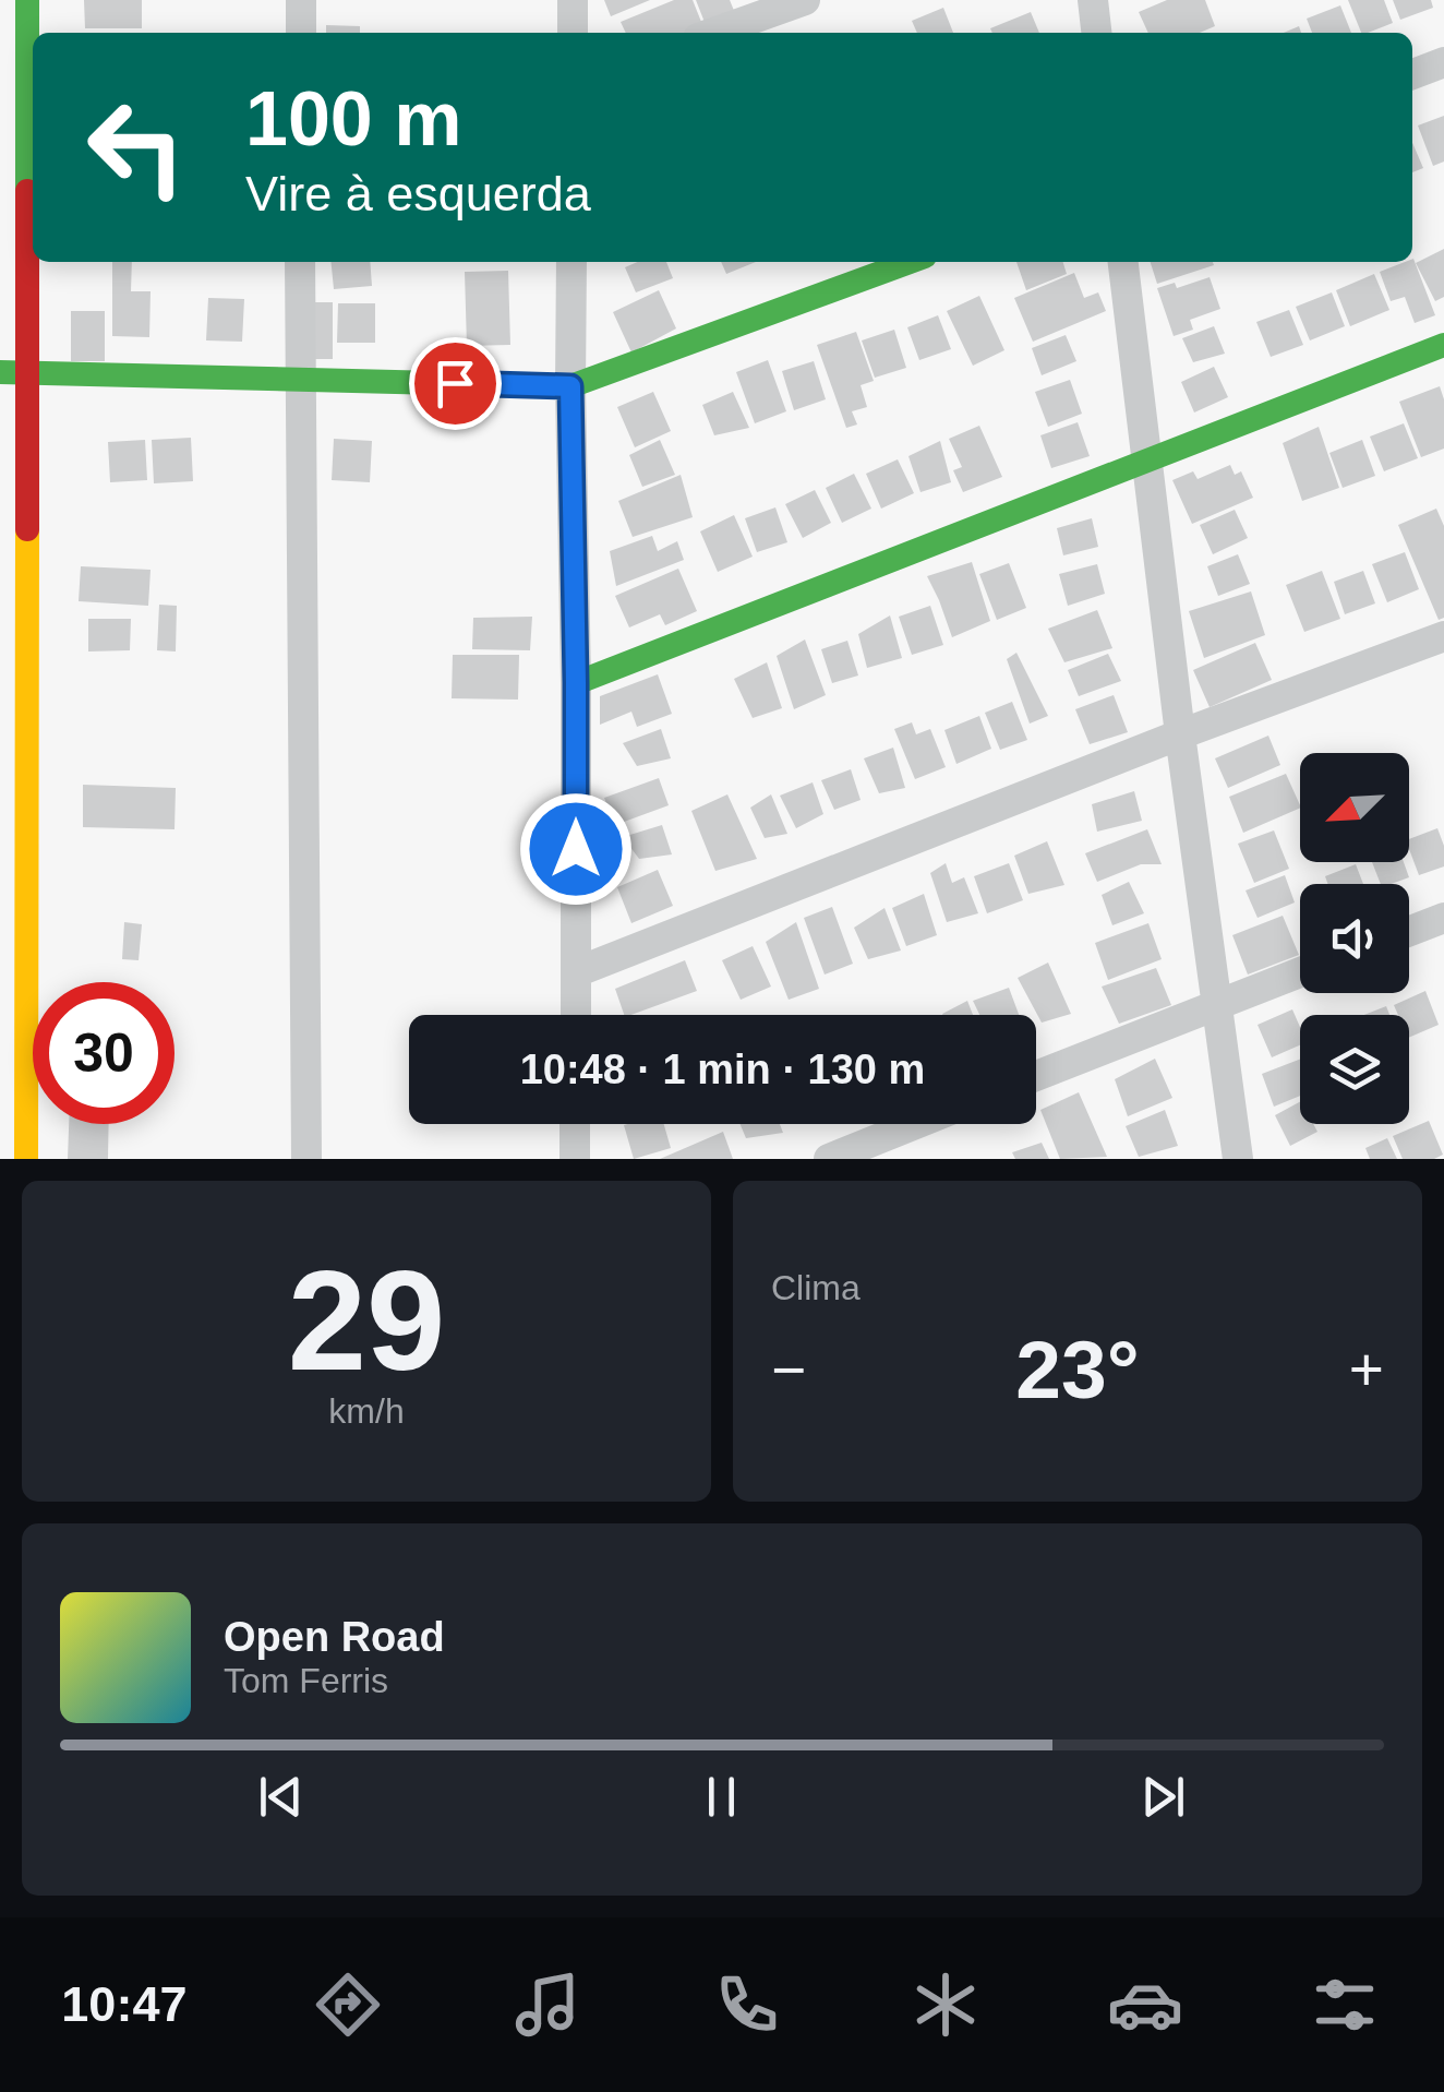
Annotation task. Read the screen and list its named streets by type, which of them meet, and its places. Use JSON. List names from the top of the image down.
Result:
{
  "north": "bottom left",
  "page": {
    "turn": ["100 m", "Vire à esquerda"],
    "limit": "30",
    "trip": "10:48 · 1 min · 130 m",
    "tile": [
      ["29", "km/h"],
      "Clima"
    ],
    "heat": ["−", "23°", "+"],
    "song": ["Open Road", "Tom Ferris"],
    "tabs": "10:47"
  }
}
